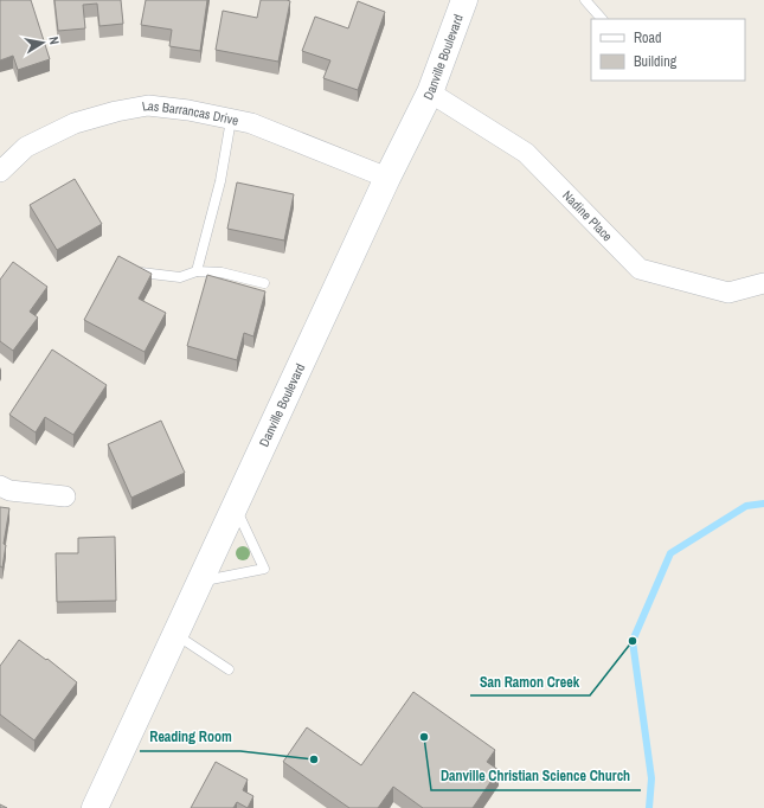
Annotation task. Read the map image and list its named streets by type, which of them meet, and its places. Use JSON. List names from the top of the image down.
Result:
{
  "streets": {
    "main road": ["Danville Boulevard"],
    "street": ["Las Barrancas Drive", "Nadine Place"]
  },
  "crossings": [
    ["Danville Boulevard", "Las Barrancas Drive"],
    ["Danville Boulevard", "Nadine Place"]
  ],
  "places": ["San Ramon Creek", "Danville Christian Science Church", "Reading Room"],
  "legend": ["Road", "Building"],
  "north": "right"
}
